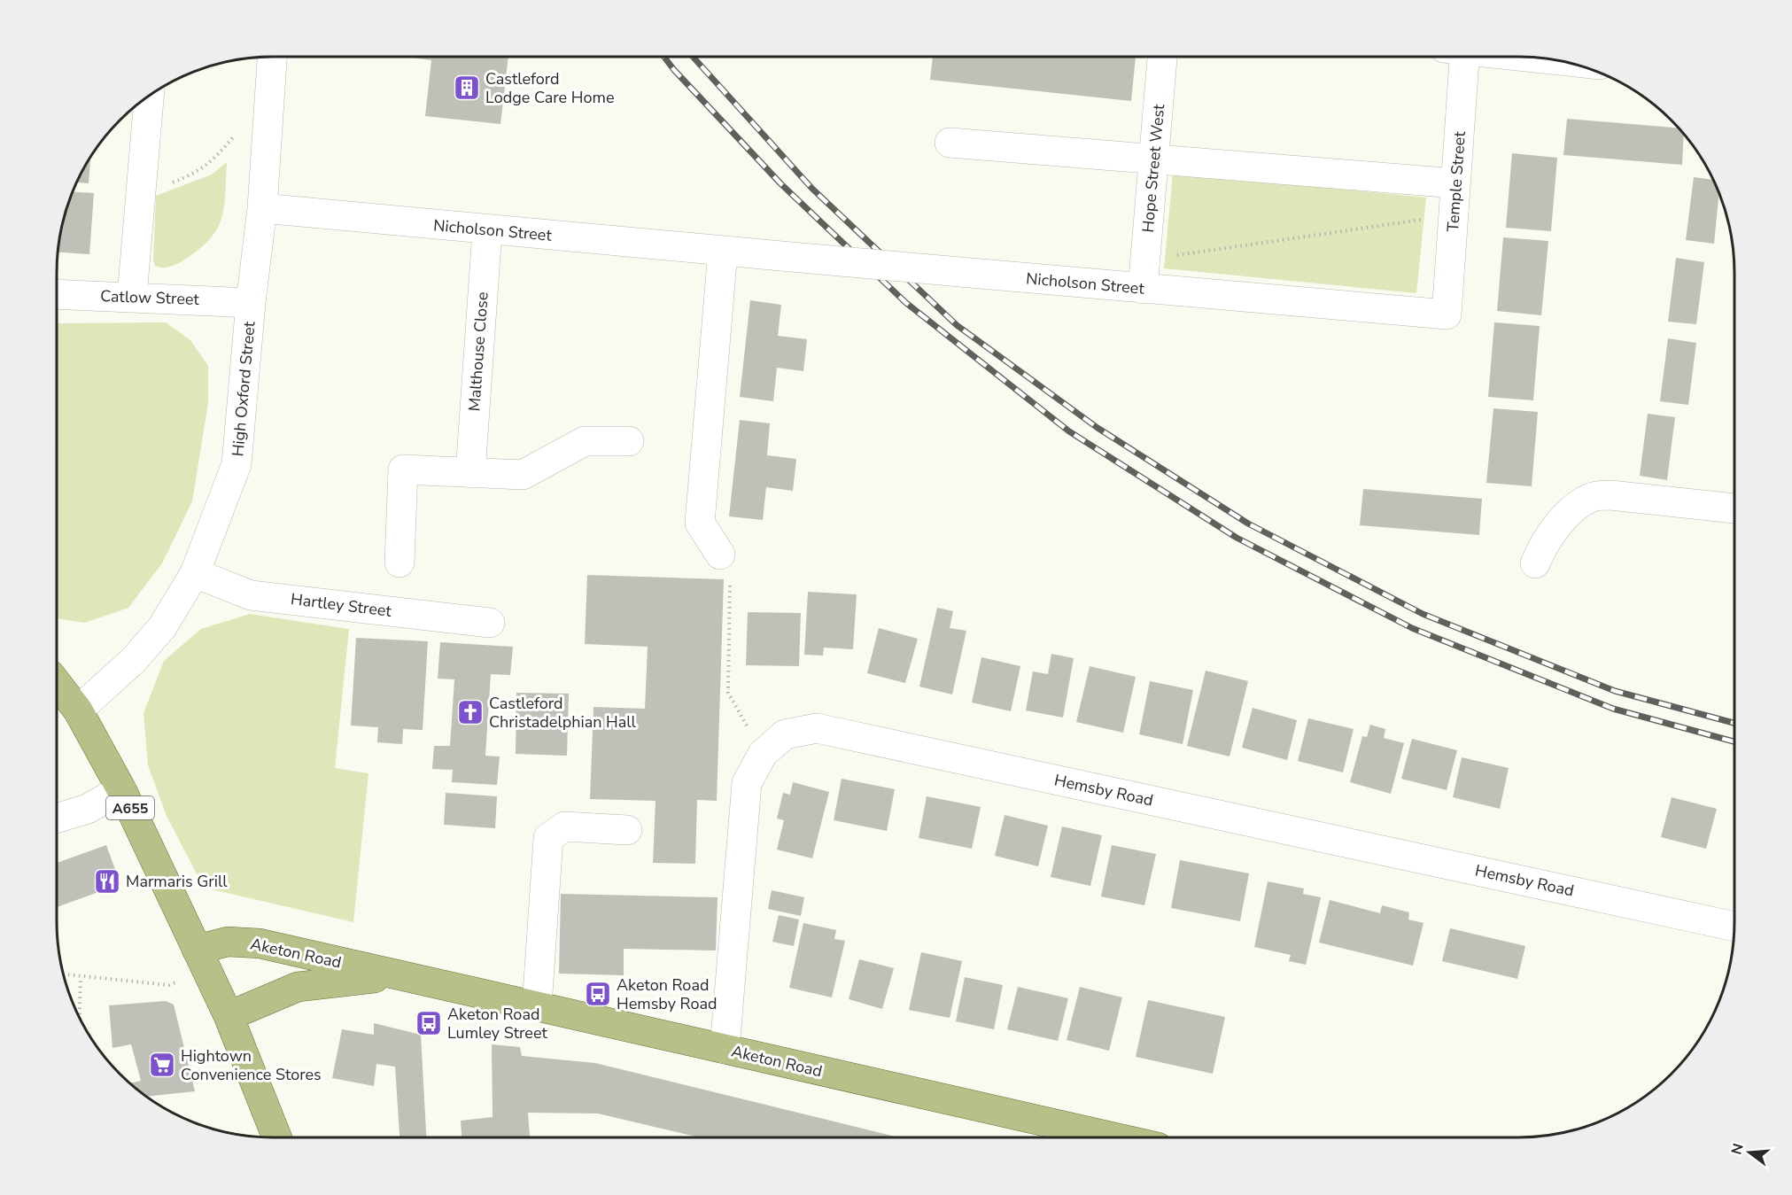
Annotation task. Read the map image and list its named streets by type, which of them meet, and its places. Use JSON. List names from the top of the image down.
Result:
{
  "streets": {
    "main road": ["A655", "Aketon Road"],
    "street": [
      "Hope Street West",
      "Temple Street",
      "Nicholson Street",
      "Catlow Street",
      "Malthouse Close",
      "High Oxford Street",
      "Hartley Street",
      "Hemsby Road"
    ]
  },
  "crossings": [
    ["Hope Street West", "Nicholson Street"],
    ["Temple Street", "Nicholson Street"],
    ["Nicholson Street", "Malthouse Close"],
    ["Nicholson Street", "High Oxford Street"],
    ["Catlow Street", "High Oxford Street"],
    ["High Oxford Street", "Hartley Street"],
    ["High Oxford Street", "A655"],
    ["Hemsby Road", "Aketon Road"],
    ["A655", "Aketon Road"]
  ],
  "places": {
    "building": ["Castleford Lodge Care Home"],
    "church": ["Castleford Christadelphian Hall"],
    "restaurant": ["Marmaris Grill"],
    "bus stop": ["Aketon Road Hemsby Road", "Aketon Road Lumley Street"],
    "supermarket": ["Hightown Convenience Stores"]
  },
  "north": "left"
}
